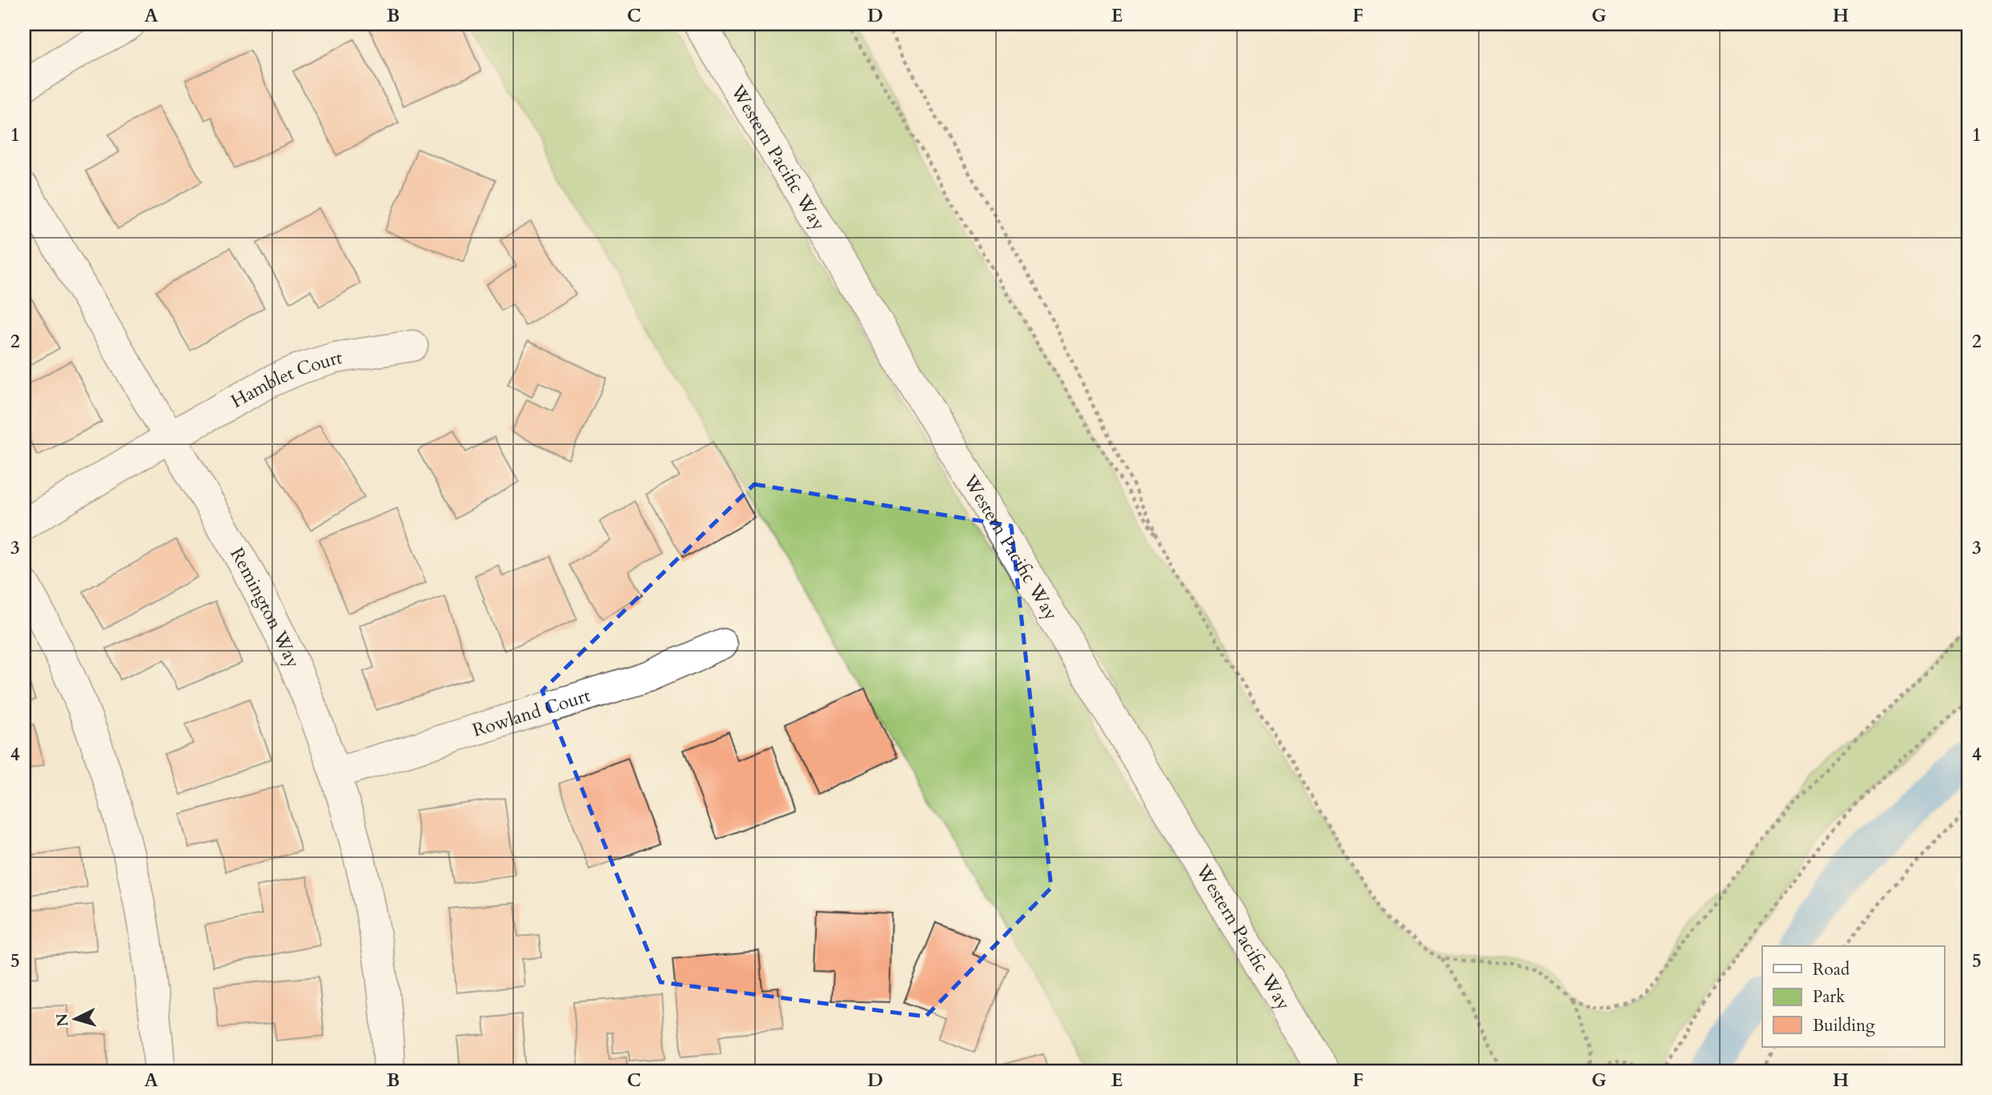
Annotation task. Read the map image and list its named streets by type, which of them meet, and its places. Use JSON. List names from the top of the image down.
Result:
{
  "streets": {
    "street": [
      "Western Pacific Way",
      "Hamblet Court",
      "Remington Way",
      "Rowland Court"
    ]
  },
  "crossings": [
    ["Hamblet Court", "Remington Way"],
    ["Remington Way", "Rowland Court"]
  ],
  "legend": ["Road", "Park", "Building"],
  "north": "left",
  "grid": {
    "columns": [
      "A",
      "B",
      "C",
      "D",
      "E",
      "F",
      "G",
      "H"
    ],
    "rows": [
      "1",
      "2",
      "3",
      "4",
      "5"
    ]
  }
}
